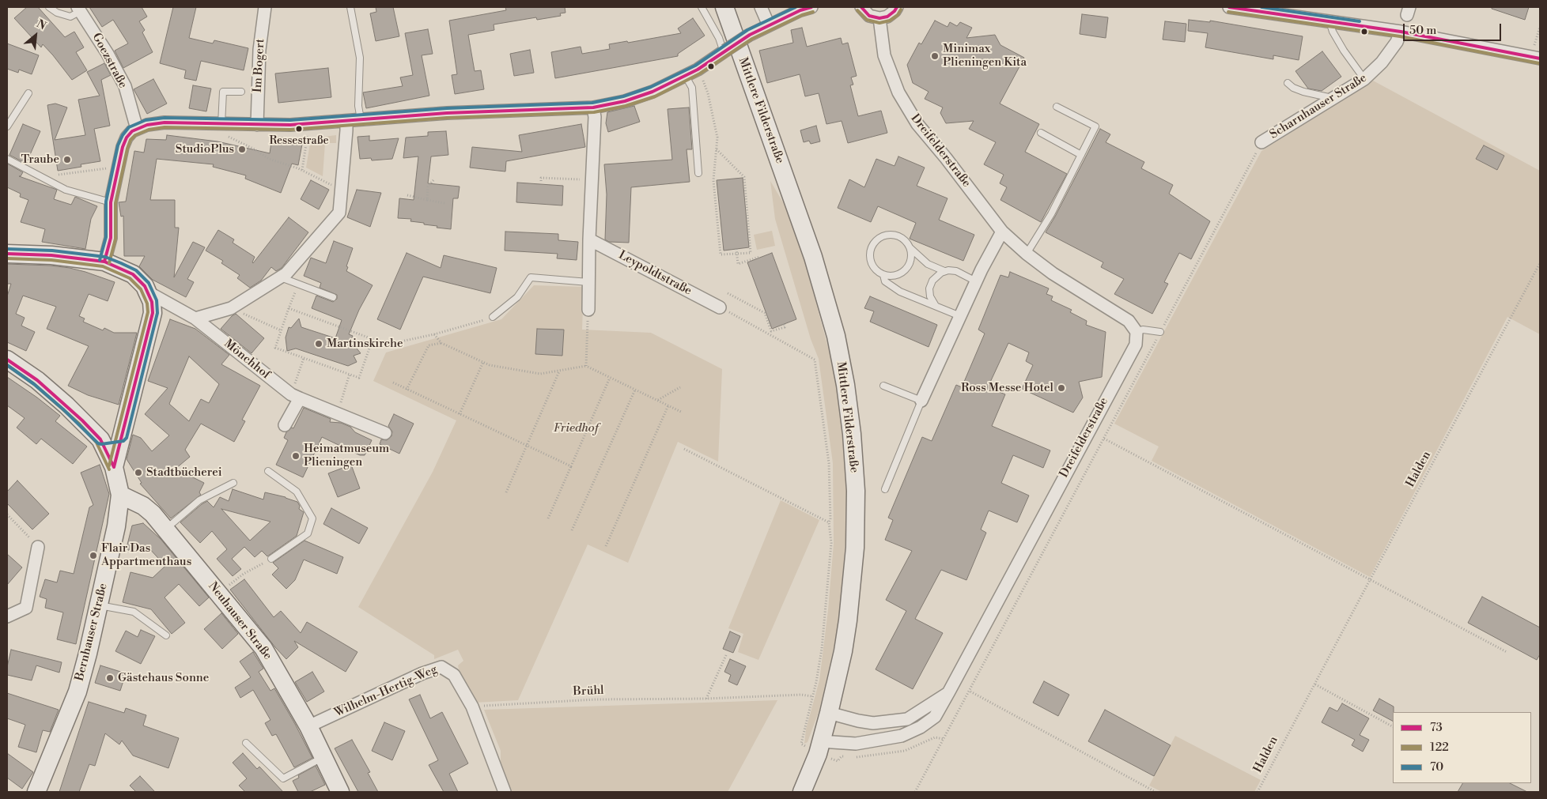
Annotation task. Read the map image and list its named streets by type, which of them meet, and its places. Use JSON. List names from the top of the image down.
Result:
{
  "streets": {
    "main road": ["Mittlere Filderstraße", "Neuhauser Straße", "Bernhauser Straße"],
    "street": [
      "Goezstraße",
      "Im Bogert",
      "Scharnhauser Straße",
      "Dreifelderstraße",
      "Leypoldtstraße",
      "Mönchhof",
      "Wilhelm-Hertig-Weg"
    ],
    "path": ["Halden", "Brühl"]
  },
  "crossings": [
    ["Mittlere Filderstraße", "Dreifelderstraße"],
    ["Neuhauser Straße", "Bernhauser Straße"],
    ["Neuhauser Straße", "Wilhelm-Hertig-Weg"],
    ["Wilhelm-Hertig-Weg", "Brühl"]
  ],
  "parks": ["Friedhof"],
  "places": [
    "Minimax Plieningen Kita",
    "Ressestraße",
    "StudioPlus",
    "Traube",
    "Martinskirche",
    "Ross Messe Hotel",
    "Heimatmuseum Plieningen",
    "Stadtbücherei",
    "Flair Das Appartmenthaus",
    "Gästehaus Sonne"
  ],
  "lines": ["transit line 73", "transit line 70", "transit line 122"],
  "legend": ["73", "122", "70"],
  "scale_bar": "50 m",
  "north": "top right"
}
